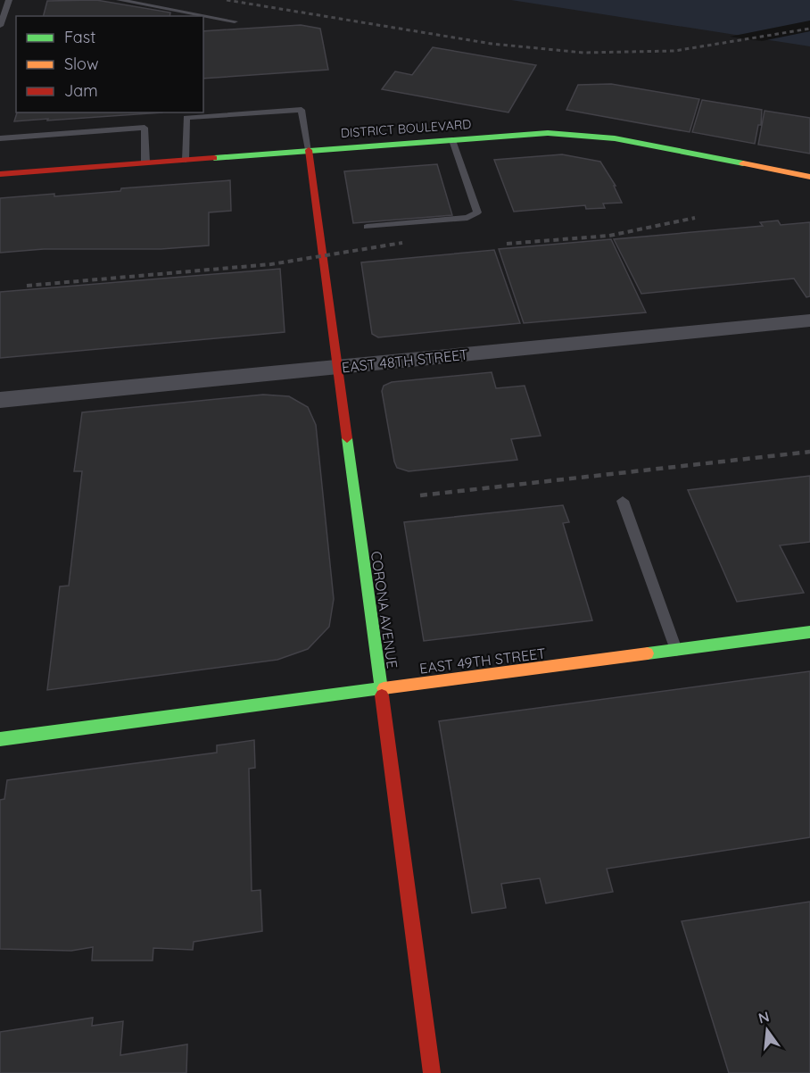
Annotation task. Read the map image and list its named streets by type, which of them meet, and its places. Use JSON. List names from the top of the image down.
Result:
{
  "streets": {
    "street": [
      "DISTRICT BOULEVARD",
      "EAST 48TH STREET",
      "CORONA AVENUE",
      "EAST 49TH STREET"
    ]
  },
  "crossings": [
    ["DISTRICT BOULEVARD", "CORONA AVENUE"],
    ["EAST 48TH STREET", "CORONA AVENUE"],
    ["CORONA AVENUE", "EAST 49TH STREET"]
  ],
  "legend": ["Fast", "Slow", "Jam"],
  "north": "top"
}
